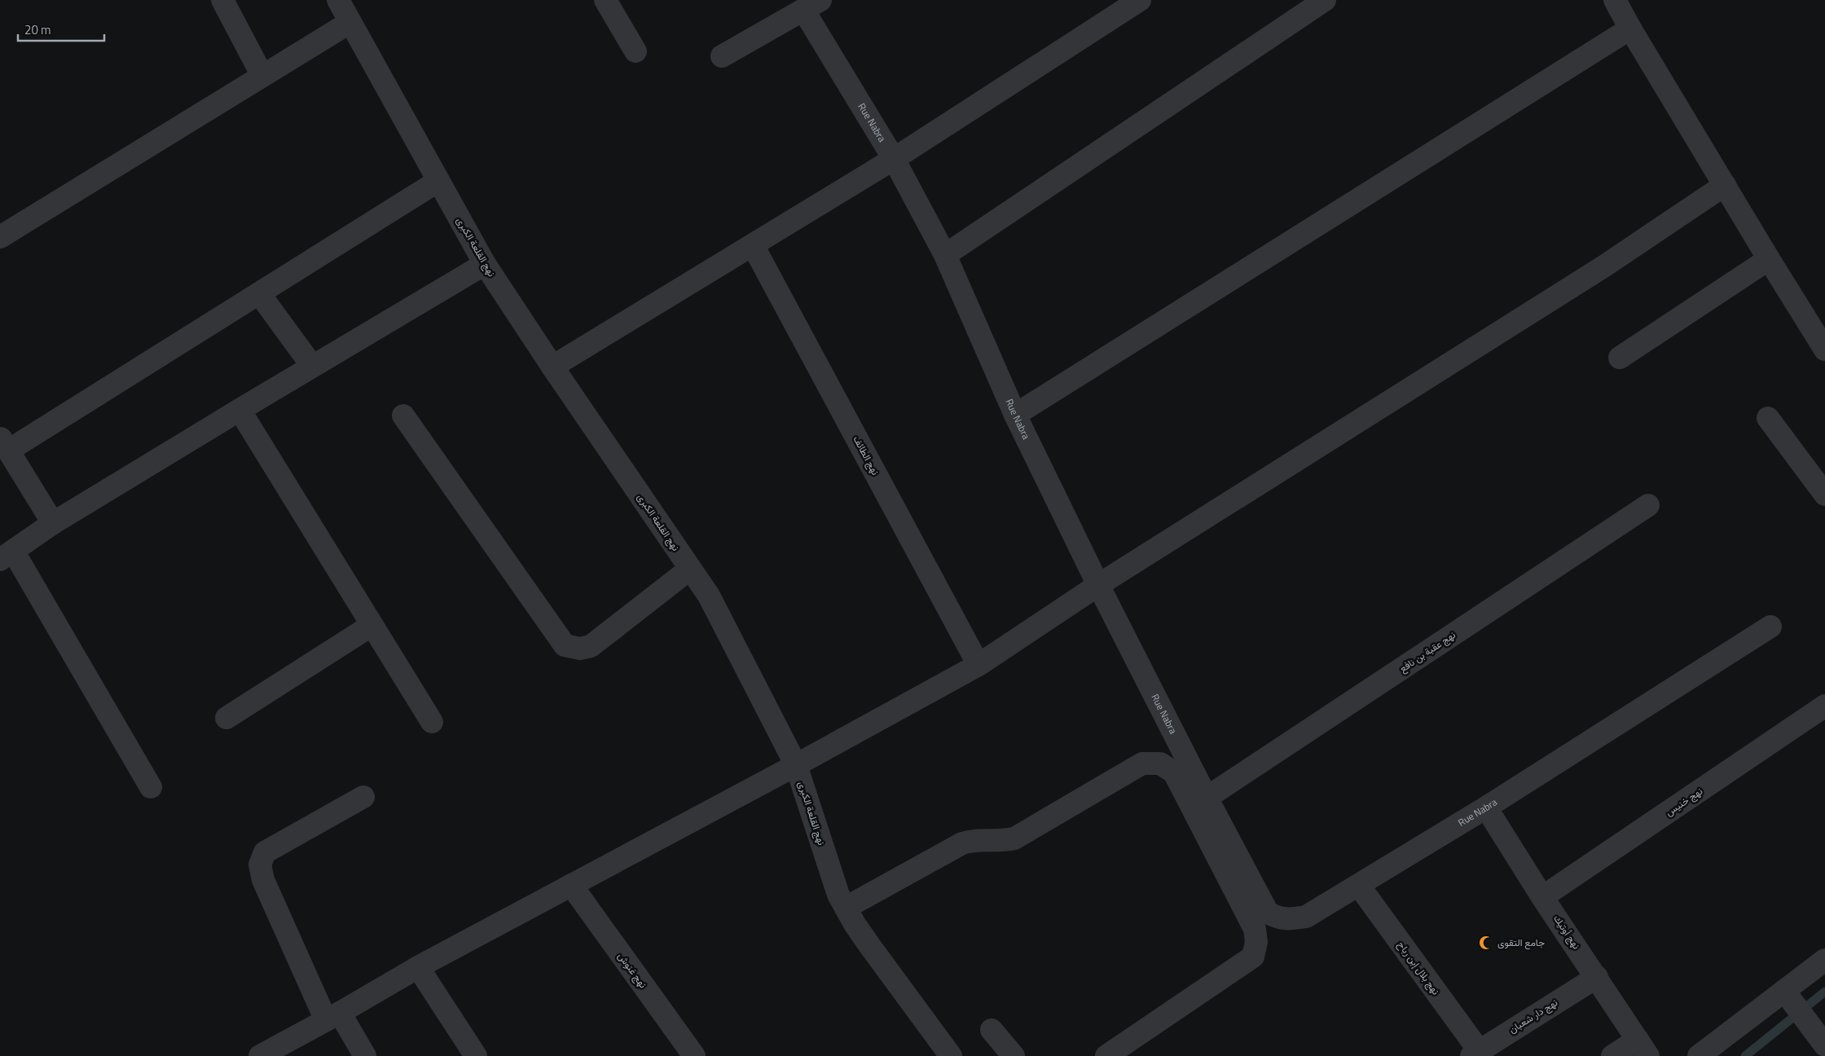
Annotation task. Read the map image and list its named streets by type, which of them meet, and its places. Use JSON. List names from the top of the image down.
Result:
{
  "streets": {
    "street": [
      "Rue Nabra",
      "نهج القلعة الكبرى",
      "نهج الطائف",
      "نهج عقبة بن نافع",
      "نهج خنيس",
      "نهج أوتيك",
      "نهج بلال إبن رباح",
      "نهج غنوش",
      "نهج دار شعبان"
    ]
  },
  "crossings": [
    ["Rue Nabra", "نهج عقبة بن نافع"],
    ["Rue Nabra", "نهج أوتيك"],
    ["Rue Nabra", "نهج بلال إبن رباح"],
    ["نهج خنيس", "نهج أوتيك"],
    ["نهج أوتيك", "نهج دار شعبان"],
    ["نهج بلال إبن رباح", "نهج دار شعبان"]
  ],
  "places": {
    "mosque": ["جامع التقوى"]
  },
  "scale_bar": "20 m"
}
